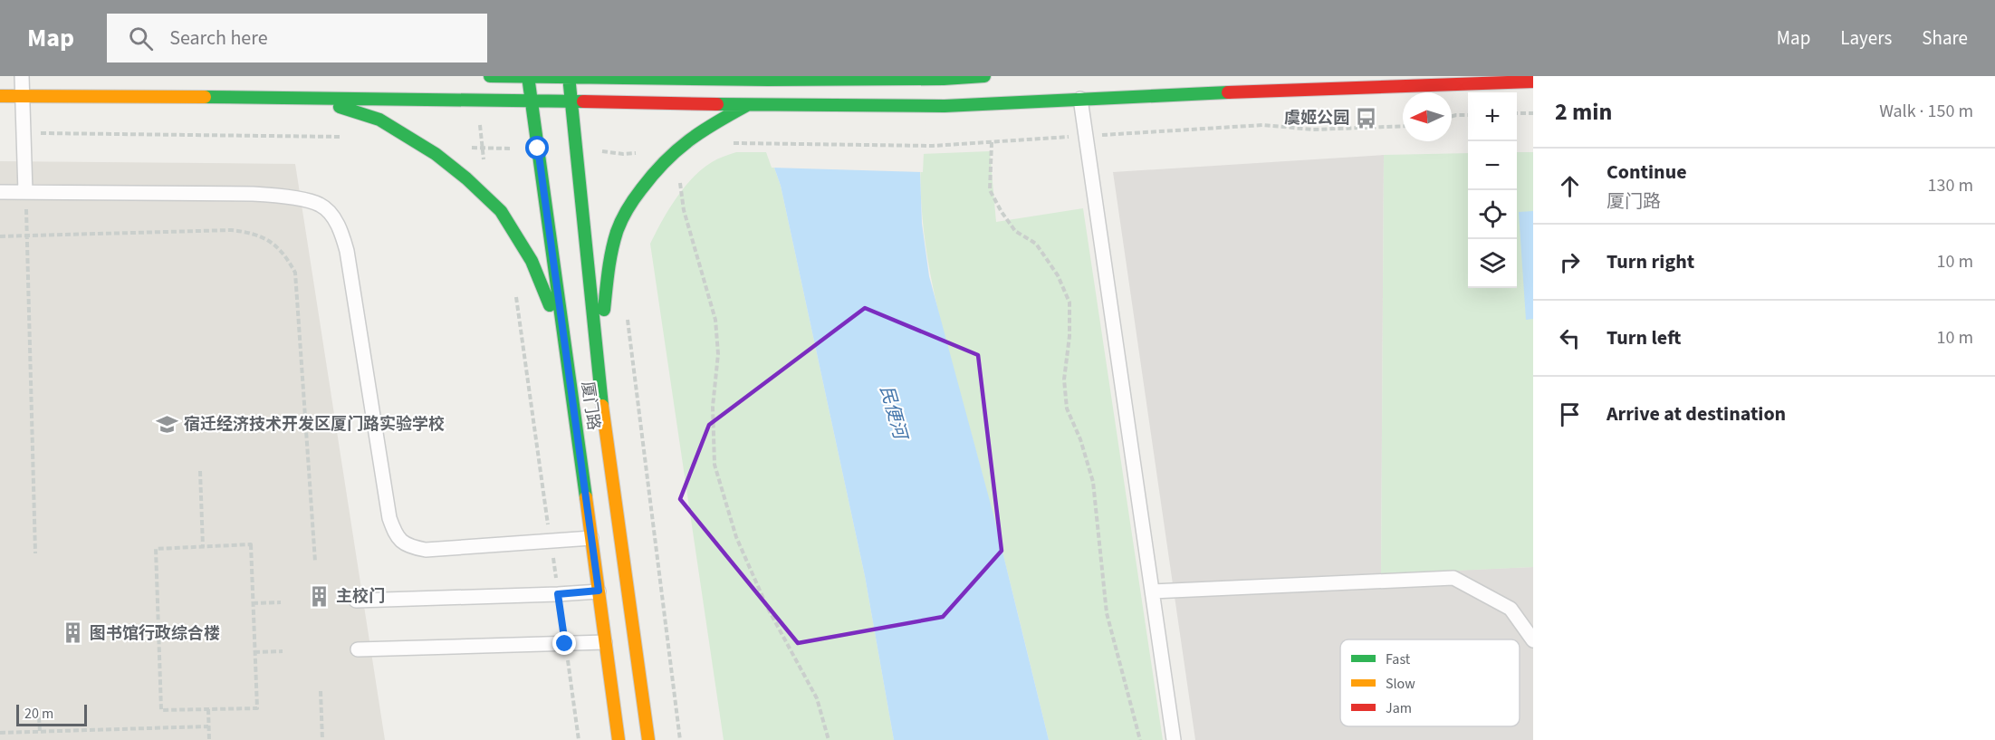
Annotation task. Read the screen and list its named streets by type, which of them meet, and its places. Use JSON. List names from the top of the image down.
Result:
{
  "streets": {
    "street": ["厦门路"]
  },
  "water": ["民便河"],
  "places": {
    "bus stop": ["虞姬公园"],
    "school or university": ["宿迁经济技术开发区厦门路实验学校"],
    "building": ["主校门", "图书馆行政综合楼"]
  },
  "legend": ["Fast", "Slow", "Jam"],
  "scale_bar": "20 m",
  "north": "left",
  "page": {
    "header": "Map",
    "search": "Search here",
    "nav": ["Map", "Layers", "Share"],
    "heading": ["2 min", "Walk · 150 m"],
    "map_buttons": ["+", "−"],
    "list": [
      ["Continue", "厦门路", "130 m"],
      ["Turn right", "10 m"],
      ["Turn left", "10 m"],
      "Arrive at destination"
    ],
    "scale": "20 m"
  }
}
